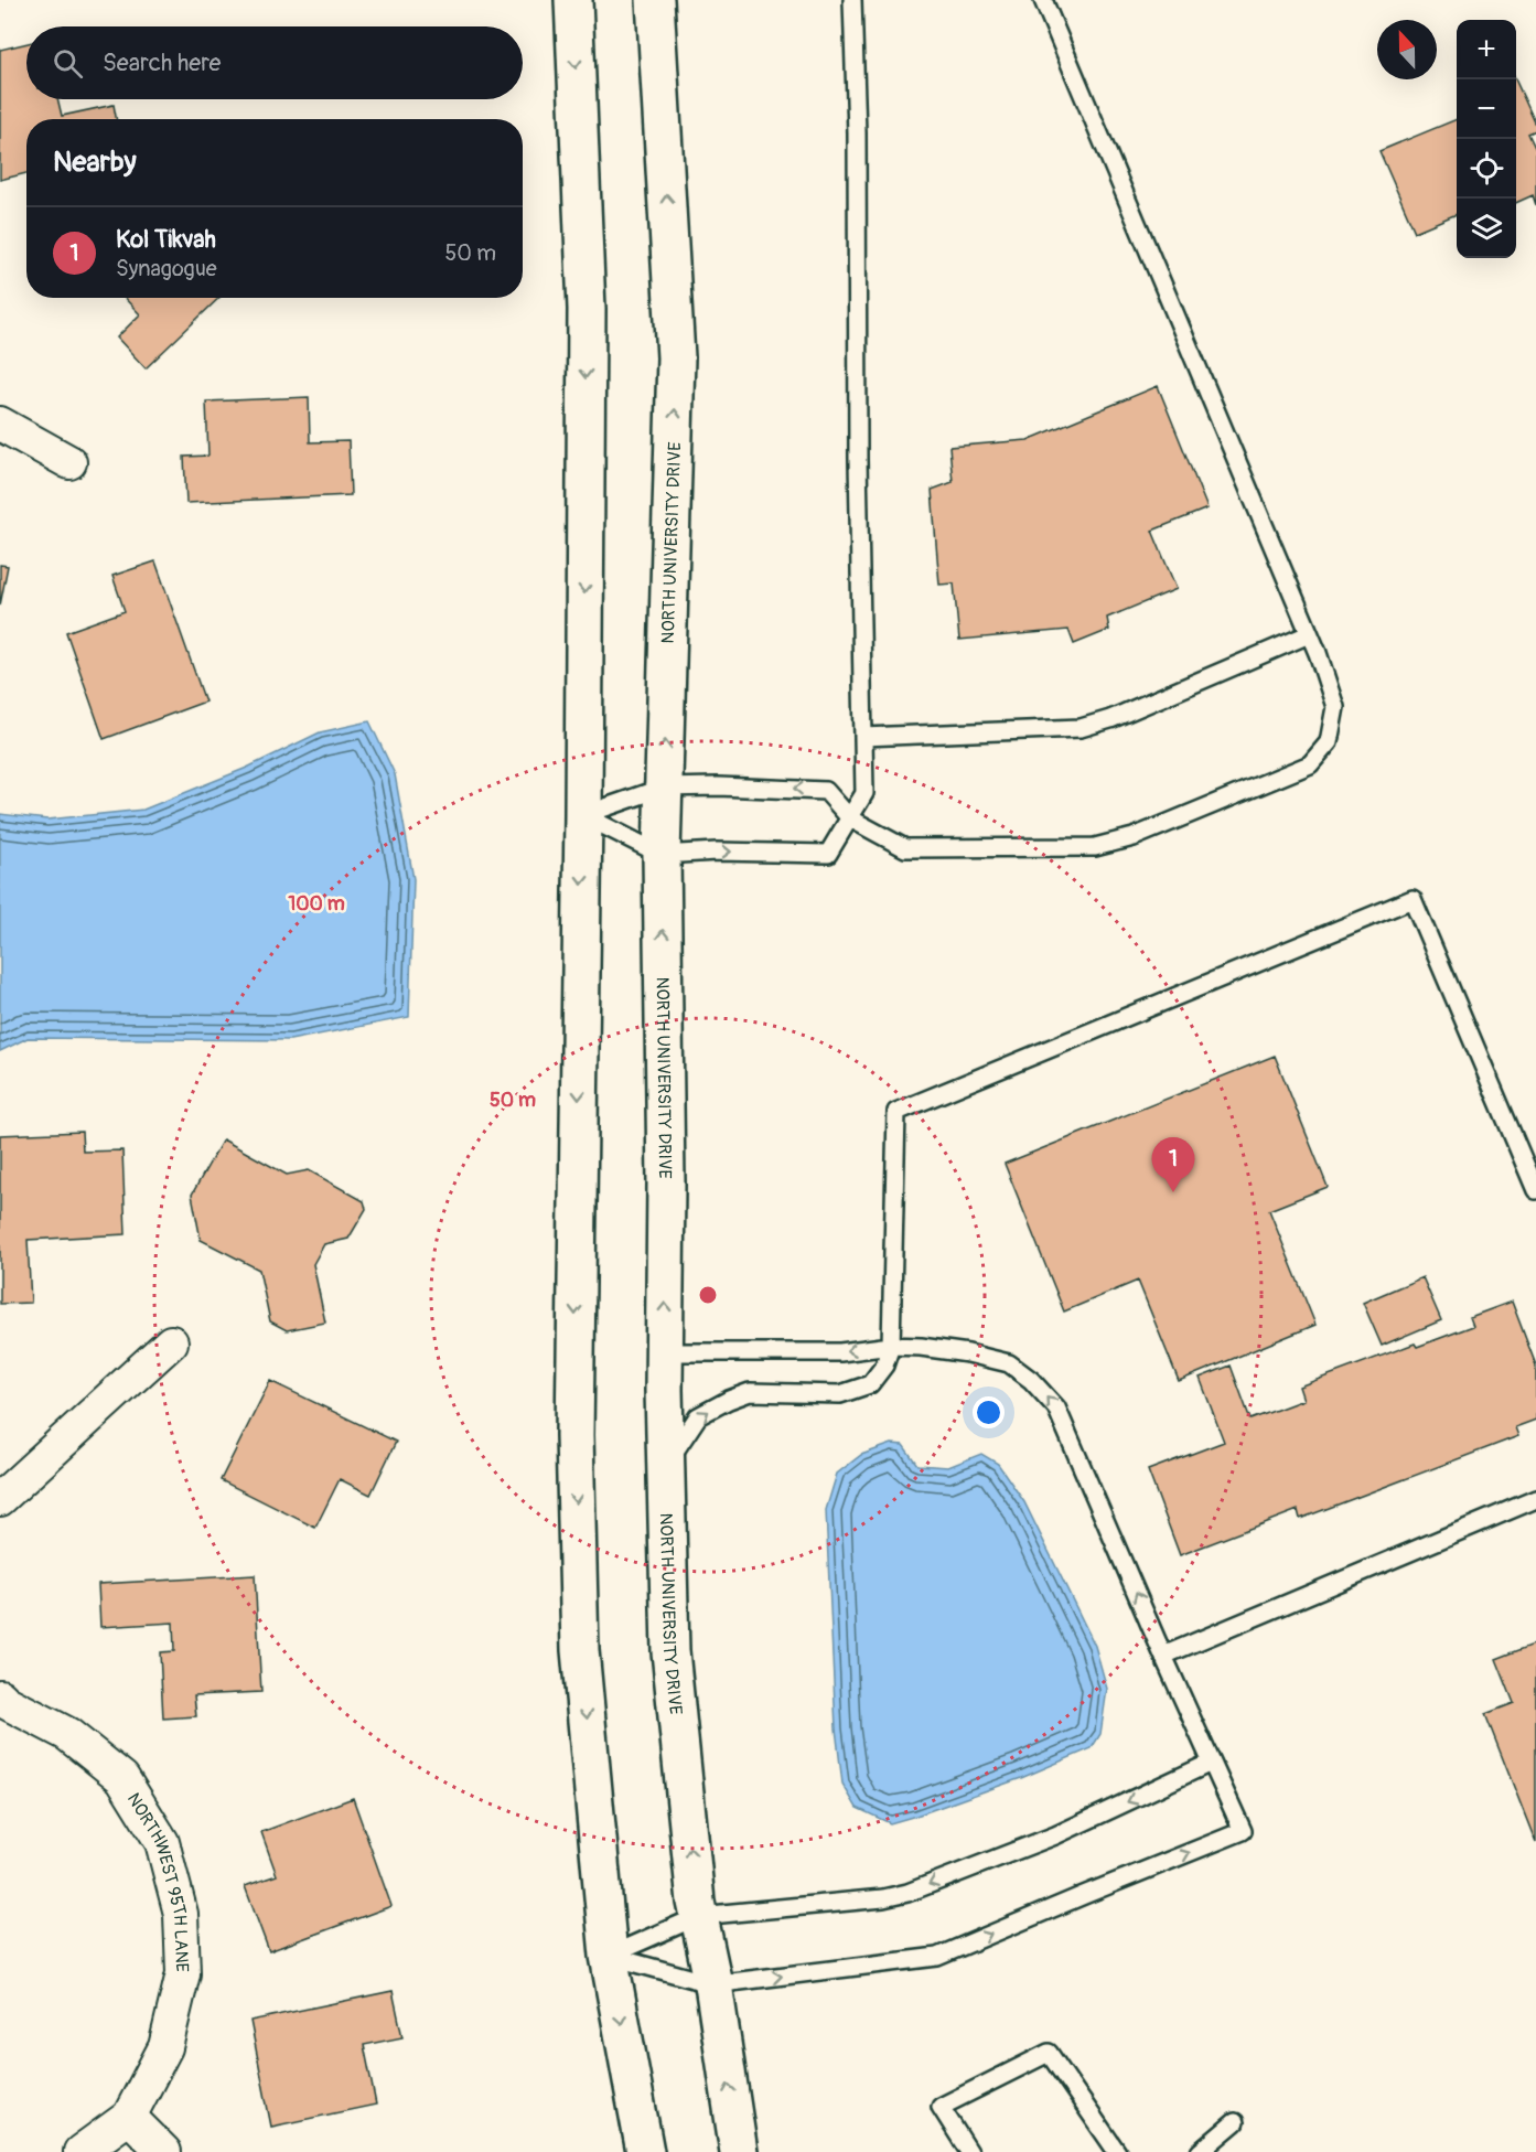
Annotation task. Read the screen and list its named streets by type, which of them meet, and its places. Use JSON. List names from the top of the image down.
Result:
{
  "streets": {
    "main road": ["NORTH UNIVERSITY DRIVE"],
    "street": ["NORTHWEST 95TH LANE"]
  },
  "north": "top",
  "page": {
    "map_buttons": ["+", "−"],
    "search": "Search here",
    "heading": "Nearby",
    "list": [
      {
        "mark": "1",
        "name": "Kol Tikvah",
        "note": "Synagogue",
        "value": "50 m"
      }
    ],
    "pins": "1"
  },
  "rings": ["100 m", "50 m"]
}
